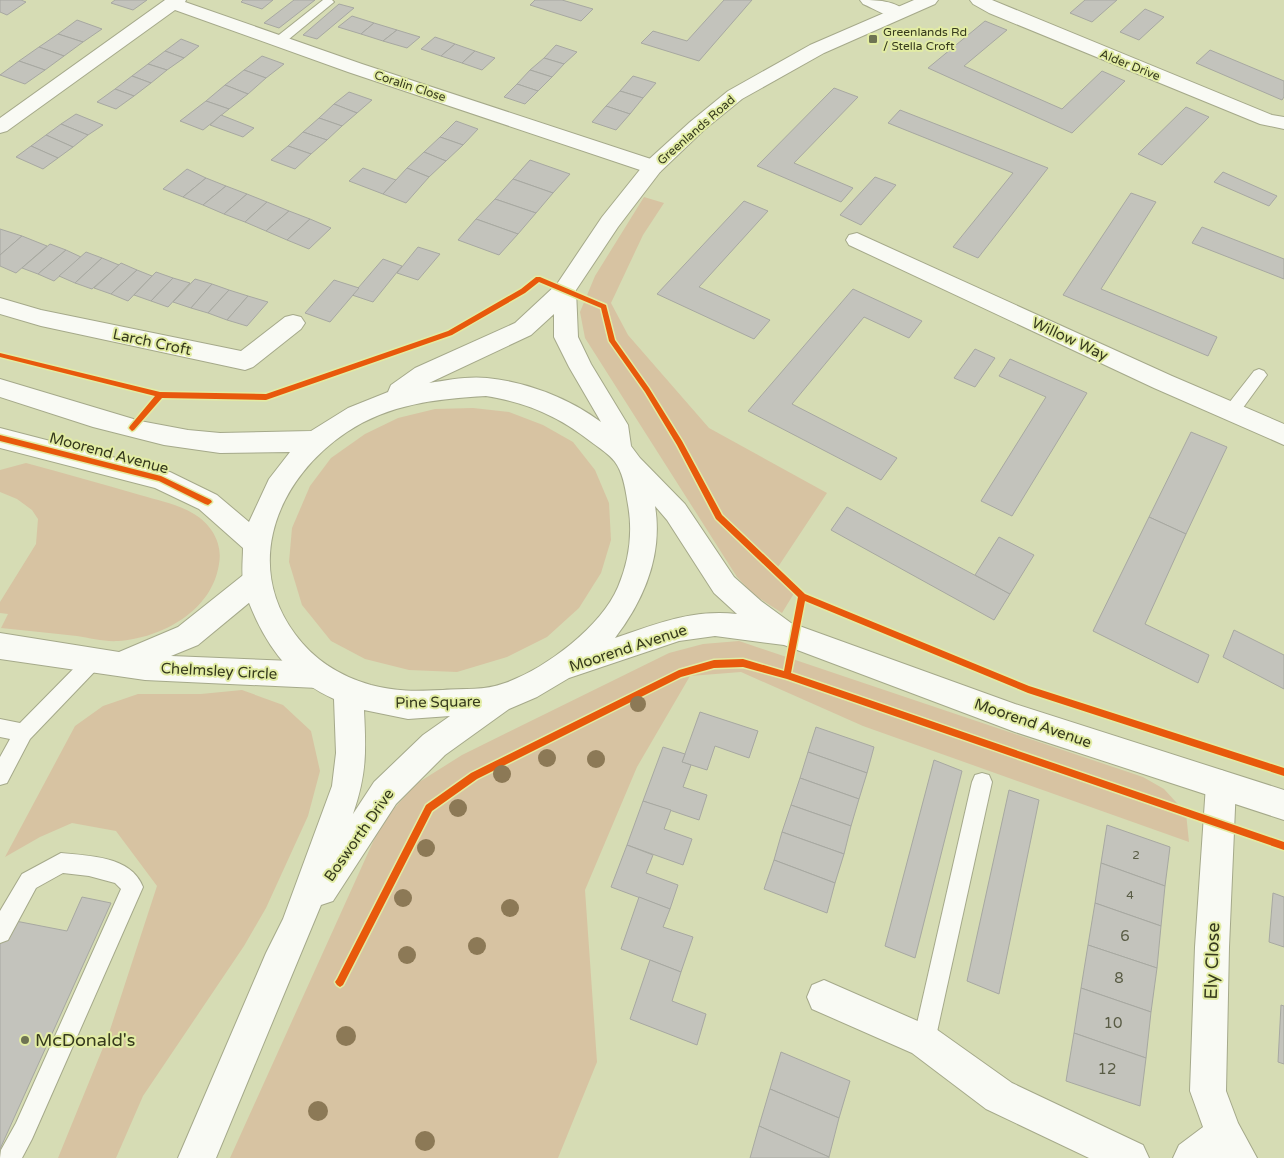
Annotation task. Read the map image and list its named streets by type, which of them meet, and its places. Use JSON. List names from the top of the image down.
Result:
{
  "streets": {
    "street": [
      "Alder Drive",
      "Coralin Close",
      "Greenlands Road",
      "Willow Way",
      "Larch Croft",
      "Moorend Avenue",
      "Chelmsley Circle",
      "Pine Square",
      "Bosworth Drive",
      "Ely Close"
    ]
  },
  "crossings": [
    ["Coralin Close", "Greenlands Road"],
    ["Greenlands Road", "Pine Square"],
    ["Moorend Avenue", "Pine Square"],
    ["Moorend Avenue", "Ely Close"],
    ["Chelmsley Circle", "Pine Square"],
    ["Pine Square", "Bosworth Drive"]
  ],
  "places": {
    "transit": ["Greenlands Rd / Stella Croft"],
    "other": ["McDonald's"]
  },
  "house_numbers": [
    "2",
    "4",
    "6",
    "8",
    "10",
    "12"
  ]
}
